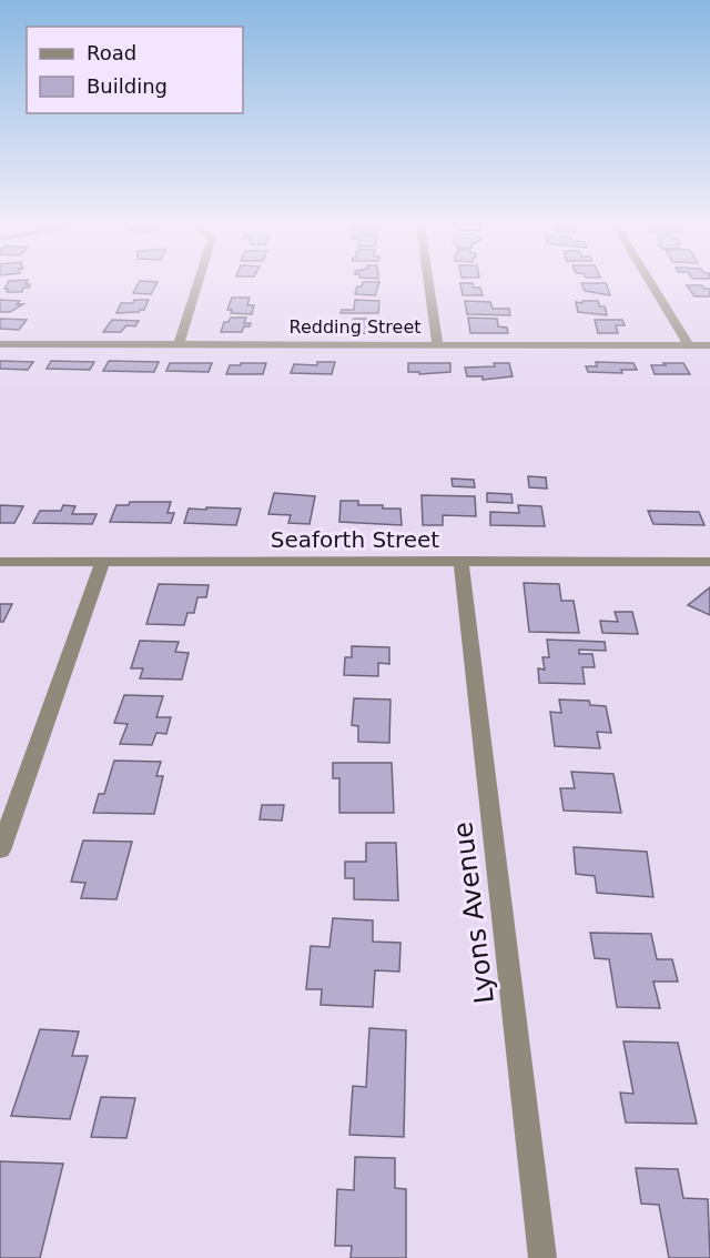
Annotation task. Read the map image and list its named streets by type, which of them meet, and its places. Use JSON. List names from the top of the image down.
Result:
{
  "streets": {
    "street": ["Redding Street", "Seaforth Street", "Lyons Avenue"]
  },
  "crossings": [
    ["Seaforth Street", "Lyons Avenue"]
  ],
  "legend": ["Road", "Building"]
}
